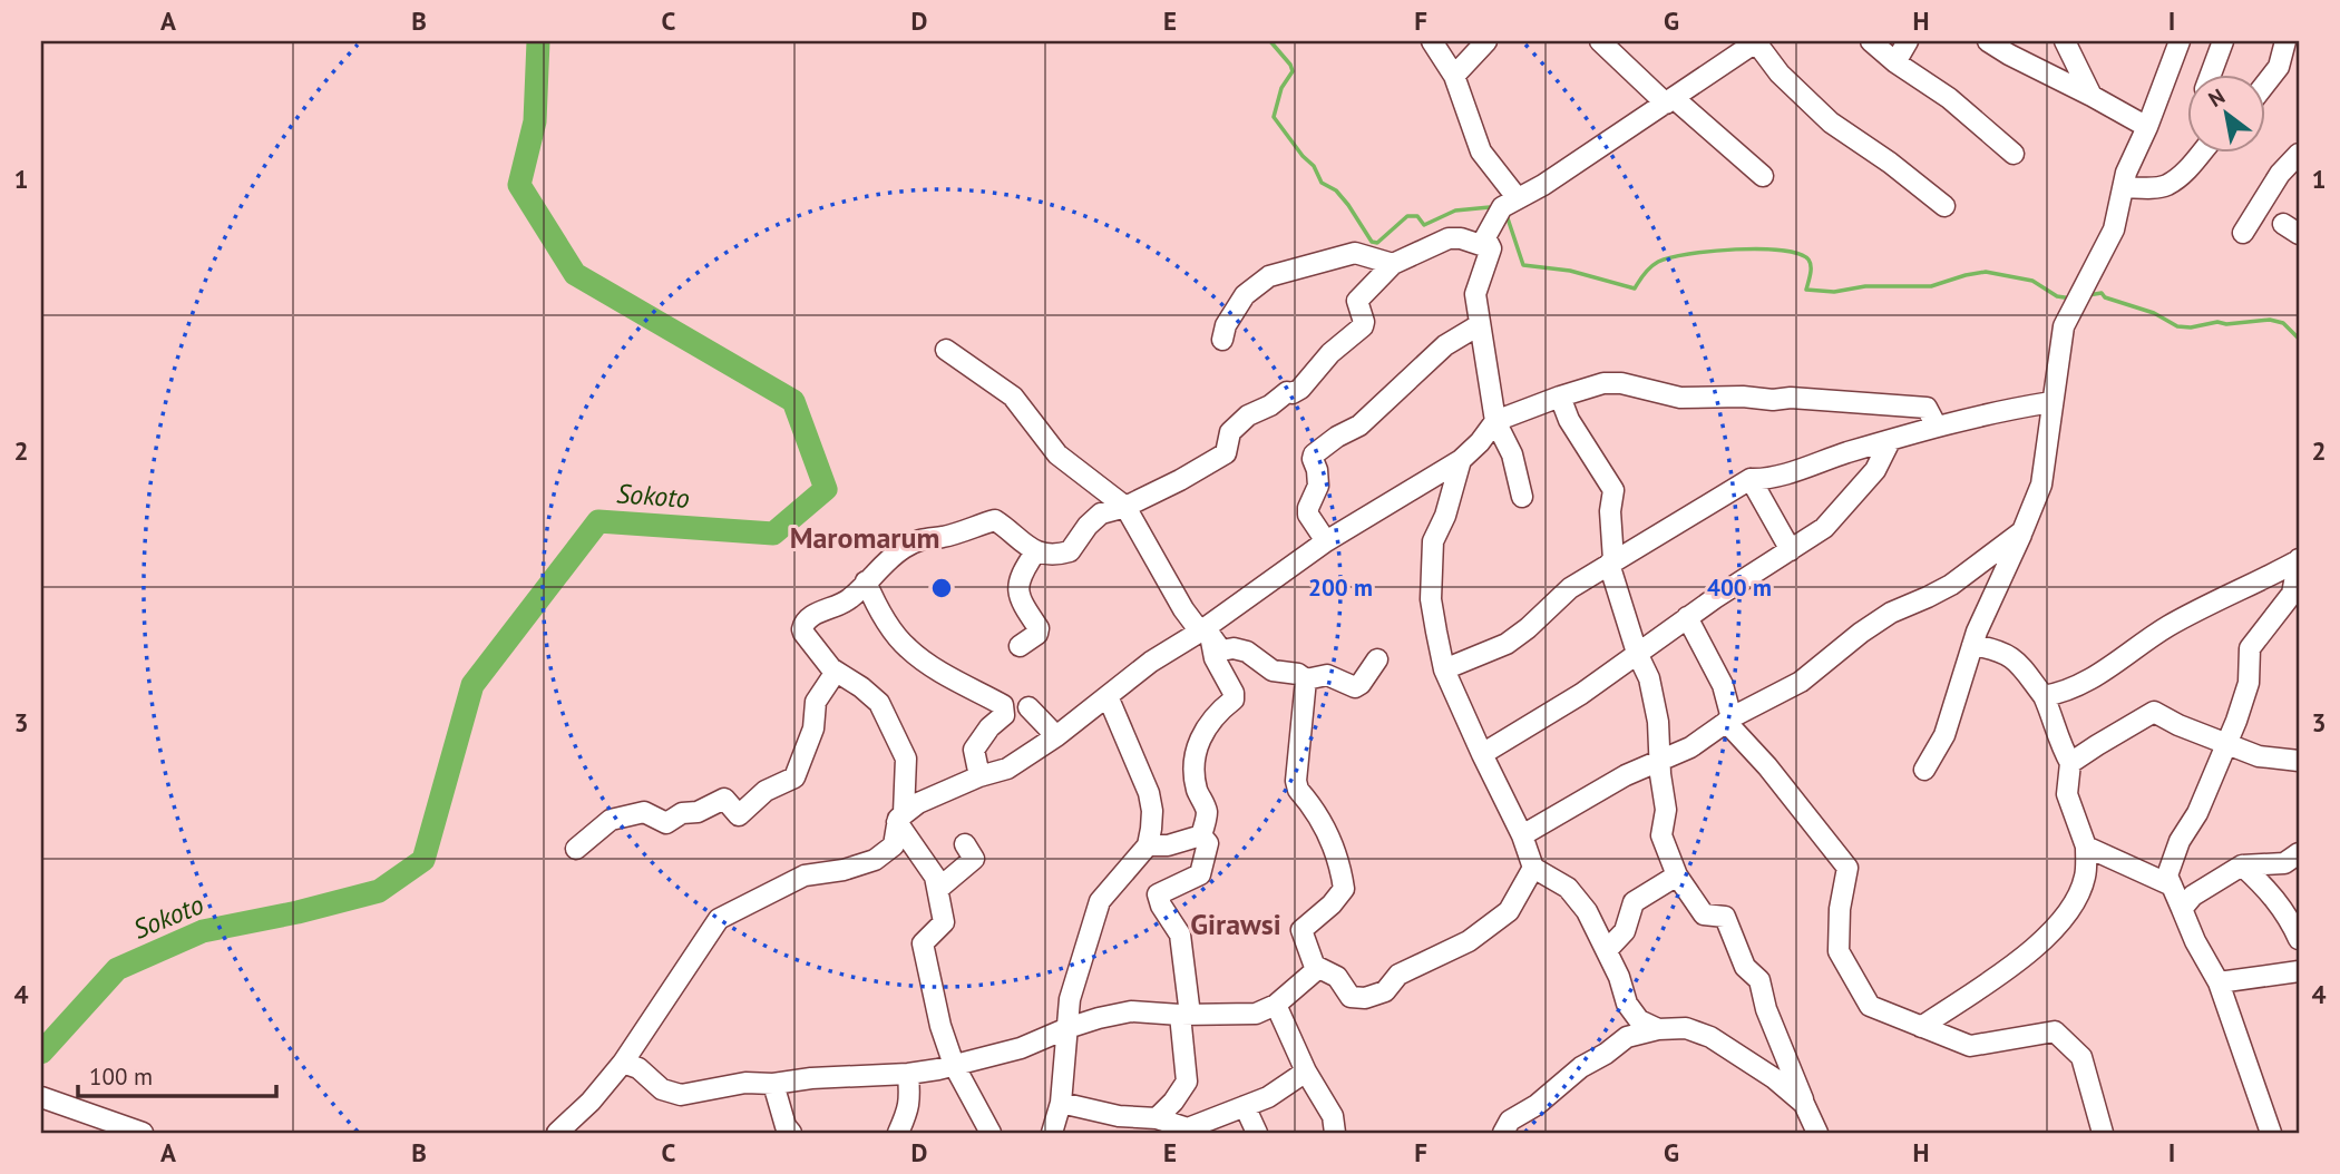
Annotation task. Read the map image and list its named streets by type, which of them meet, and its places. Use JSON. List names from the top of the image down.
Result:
{
  "districts": ["Maromarum", "Girawsi"],
  "water": ["Sokoto"],
  "scale_bar": "100 m",
  "north": "top left",
  "grid": {
    "columns": [
      "A",
      "B",
      "C",
      "D",
      "E",
      "F",
      "G",
      "H",
      "I"
    ],
    "rows": [
      "1",
      "2",
      "3",
      "4"
    ]
  },
  "rings": ["200 m", "400 m"]
}
